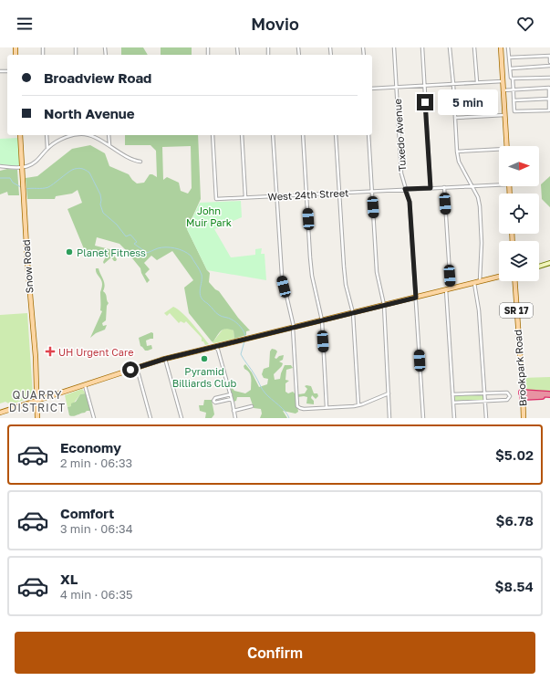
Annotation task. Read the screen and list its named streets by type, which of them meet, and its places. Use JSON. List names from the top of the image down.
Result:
{
  "streets": {
    "main road": ["Snow Road", "SR 17", "Brookpark Road"],
    "street": ["Tuxedo Avenue", "West 24th Street"]
  },
  "crossings": [
    ["Tuxedo Avenue", "West 24th Street"]
  ],
  "districts": ["QUARRY DISTRICT"],
  "parks": ["John Muir Park"],
  "places": {
    "other": ["Planet Fitness", "Pyramid Billiards Club"],
    "health": ["UH Urgent Care"]
  },
  "north": "right",
  "page": {
    "header": "Movio",
    "banner": ["Broadview Road", "North Avenue"],
    "bubble": "5 min",
    "list": [
      {
        "name": "Economy",
        "note": "2 min · 06:33",
        "value": "$5.02"
      },
      {
        "name": "Comfort",
        "note": "3 min · 06:34",
        "value": "$6.78"
      },
      {
        "name": "XL",
        "note": "4 min · 06:35",
        "value": "$8.54"
      }
    ],
    "buttons": "Confirm"
  }
}
